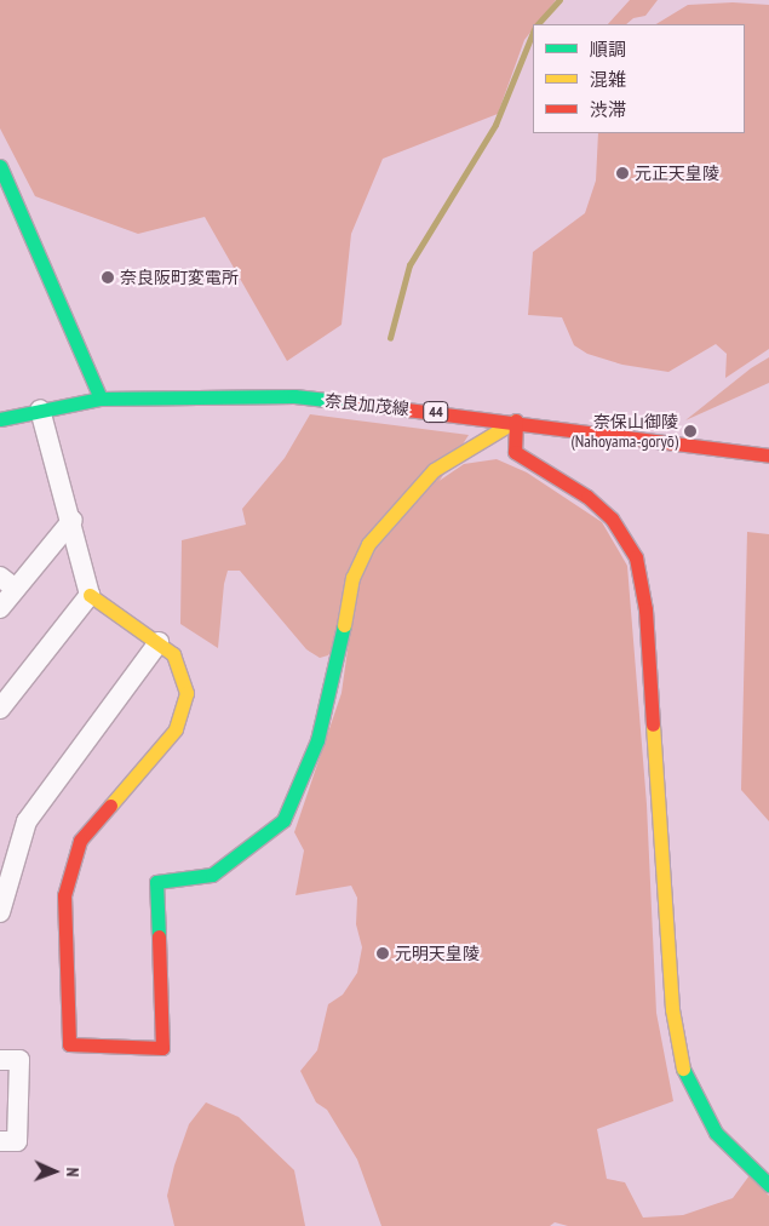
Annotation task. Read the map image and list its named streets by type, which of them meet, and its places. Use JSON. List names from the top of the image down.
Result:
{
  "streets": {
    "street": ["奈良加茂線", "44"]
  },
  "places": [
    "元正天皇陵",
    "奈良阪町変電所",
    "奈保山御陵 (Nahoyama-goryō)",
    "元明天皇陵"
  ],
  "legend": ["順調", "混雑", "渋滞"],
  "north": "right"
}
